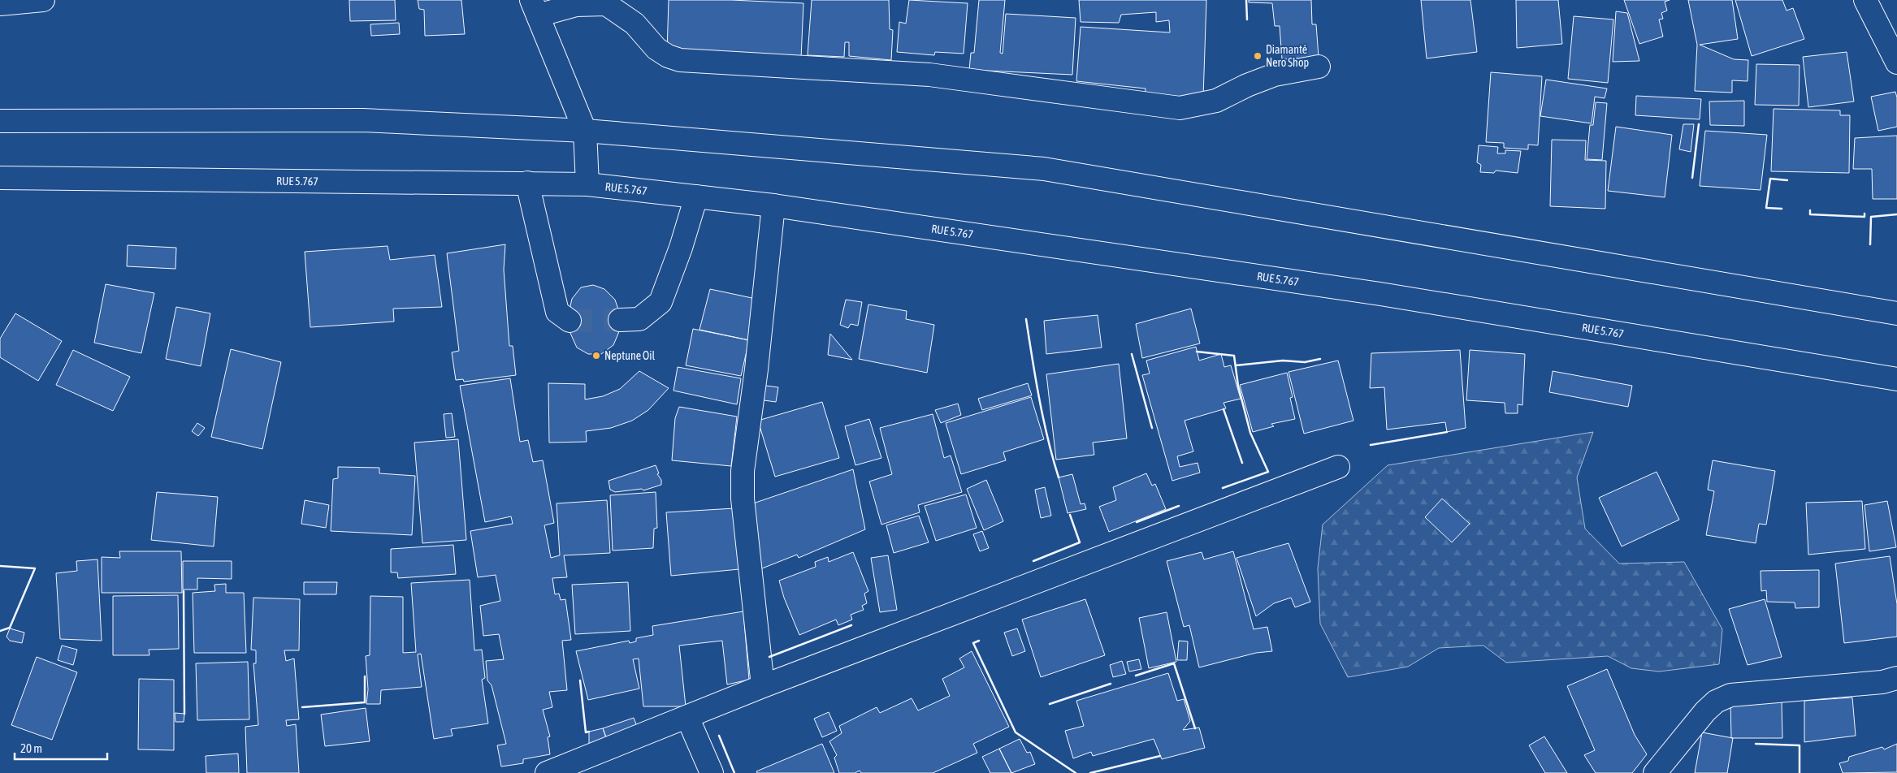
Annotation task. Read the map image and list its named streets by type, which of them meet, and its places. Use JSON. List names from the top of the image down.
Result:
{
  "streets": {
    "main road": ["RUE 5.767"]
  },
  "places": ["Diamanté Nero Shop", "Neptune Oil"],
  "scale_bar": "20 m"
}
